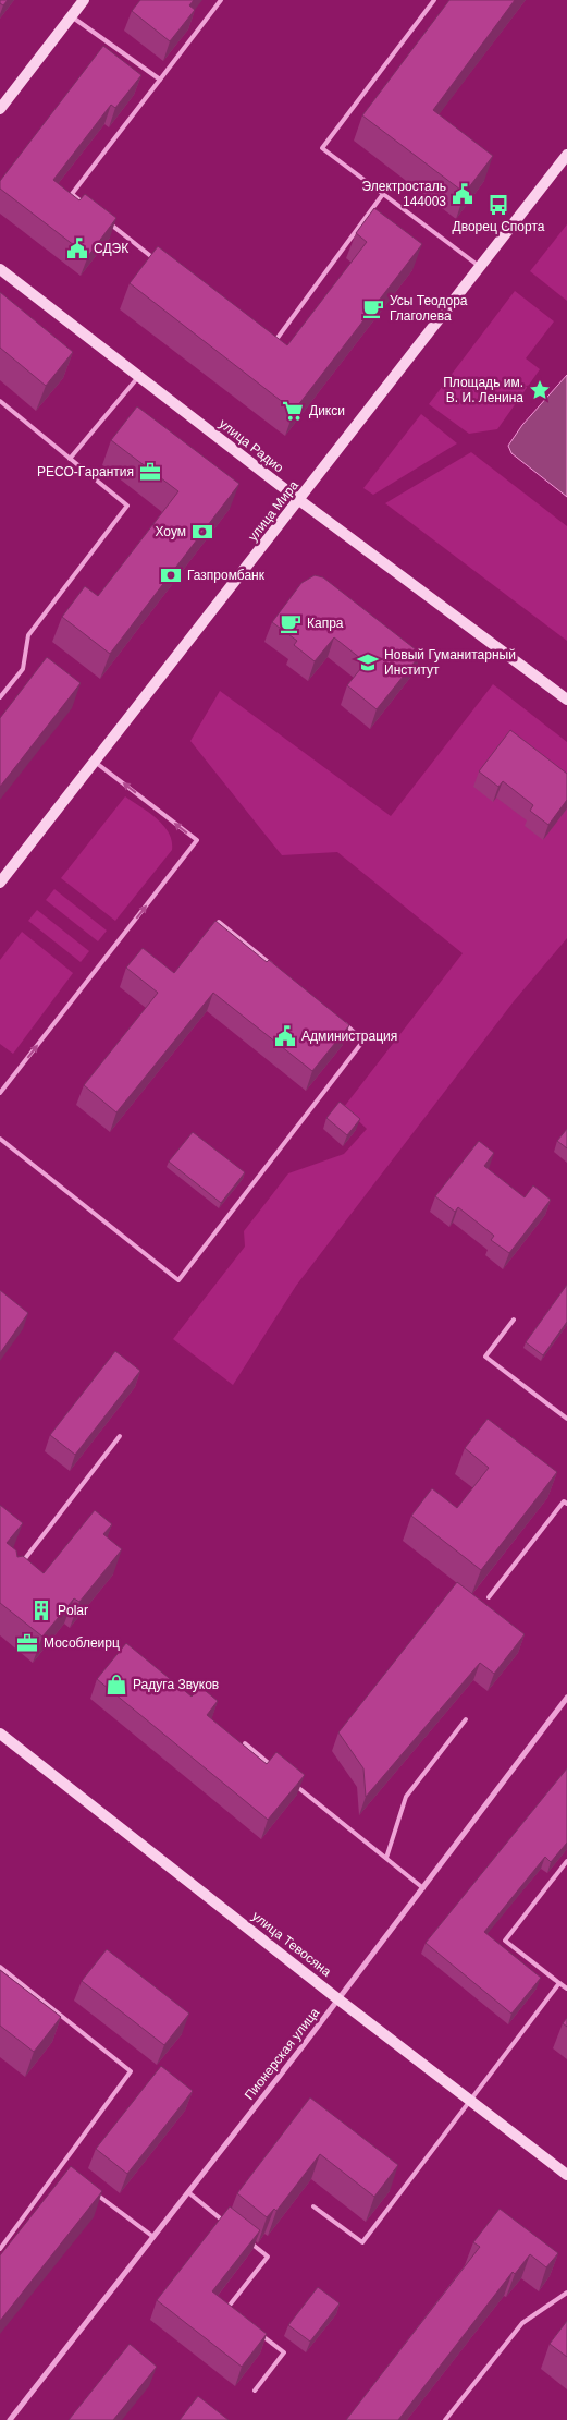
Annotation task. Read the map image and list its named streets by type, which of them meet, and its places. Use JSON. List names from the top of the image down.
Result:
{
  "streets": {
    "main road": ["улица Радио", "улица Мира", "улица Тевосяна"],
    "street": ["Пионерская улица"]
  },
  "crossings": [
    ["улица Радио", "улица Мира"],
    ["улица Тевосяна", "Пионерская улица"]
  ],
  "places": {
    "public building": ["Электросталь 144003", "СДЭК", "Администрация"],
    "bus stop": ["Дворец Спорта"],
    "cafe": ["Усы Теодора Глаголева", "Капра"],
    "place": ["Площадь им. В. И. Ленина"],
    "supermarket": ["Дикси"],
    "office": ["РЕСО-Гарантия", "Мособлеирц"],
    "bank": ["Хоум", "Газпромбанк"],
    "school or university": ["Новый Гуманитарный Институт"],
    "building": ["Polar"],
    "shop": ["Радуга Звуков"]
  }
}
